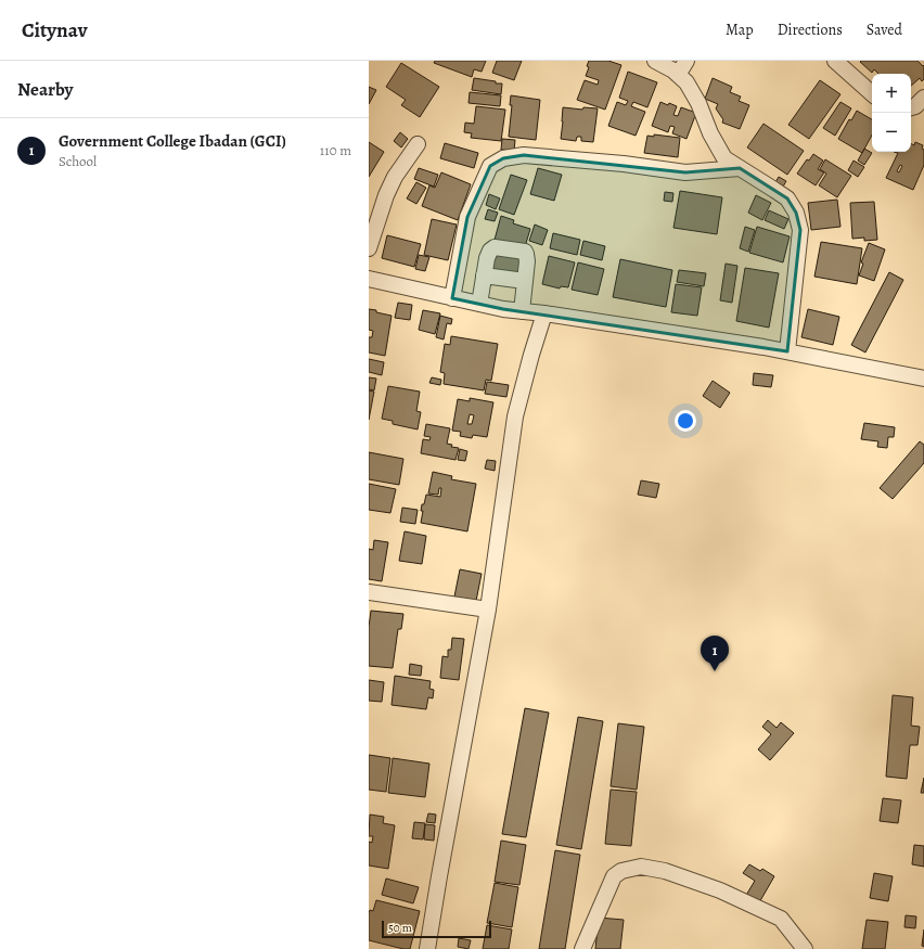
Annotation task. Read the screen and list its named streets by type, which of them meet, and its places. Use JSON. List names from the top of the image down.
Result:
{
  "scale_bar": "50 m",
  "page": {
    "header": "Citynav",
    "nav": ["Map", "Directions", "Saved"],
    "heading": "Nearby",
    "map_buttons": ["+", "−"],
    "list": [
      {
        "mark": "1",
        "name": "Government College Ibadan (GCI)",
        "note": "School",
        "value": "110 m"
      }
    ],
    "pins": "1",
    "scale": "50 m"
  }
}
